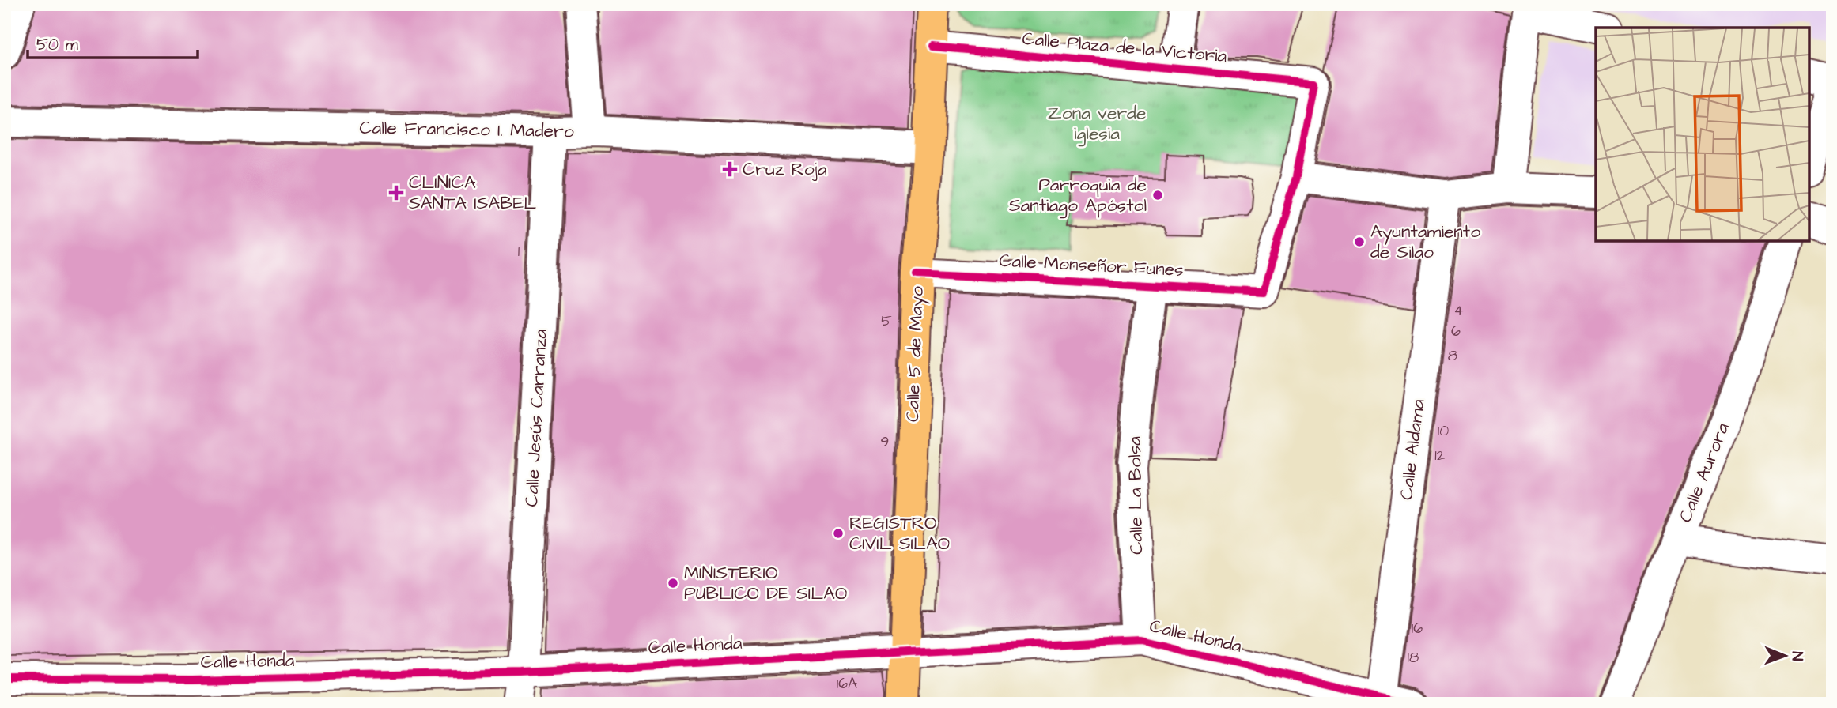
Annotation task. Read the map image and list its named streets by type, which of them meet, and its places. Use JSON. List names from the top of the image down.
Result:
{
  "streets": {
    "main road": ["Calle 5 de Mayo"],
    "street": [
      "Calle Plaza de la Victoria",
      "Calle Francisco I. Madero",
      "Calle Monseñor Funes",
      "Calle Jesús Carranza",
      "Calle Aldama",
      "Calle Aurora",
      "Calle La Bolsa",
      "Calle Honda"
    ]
  },
  "crossings": [
    ["Calle Plaza de la Victoria", "Calle Monseñor Funes"],
    ["Calle Plaza de la Victoria", "Calle 5 de Mayo"],
    ["Calle Francisco I. Madero", "Calle 5 de Mayo"],
    ["Calle Francisco I. Madero", "Calle Jesús Carranza"],
    ["Calle Monseñor Funes", "Calle 5 de Mayo"],
    ["Calle Monseñor Funes", "Calle La Bolsa"],
    ["Calle 5 de Mayo", "Calle Honda"],
    ["Calle Jesús Carranza", "Calle Honda"],
    ["Calle Aldama", "Calle Honda"],
    ["Calle La Bolsa", "Calle Honda"]
  ],
  "parks": ["Zona verde iglesia"],
  "places": {
    "health": ["Cruz Roja", "CLINICA SANTA ISABEL"],
    "other": [
      "Parroquia de Santiago Apóstol",
      "Ayuntamiento de Silao",
      "REGISTRO CIVIL SILAO",
      "MINISTERIO PUBLICO DE SILAO"
    ]
  },
  "house_numbers": [
    "1",
    "4",
    "5",
    "6",
    "8",
    "10",
    "9",
    "12",
    "16",
    "18",
    "16A"
  ],
  "scale_bar": "50 m",
  "north": "right"
}
